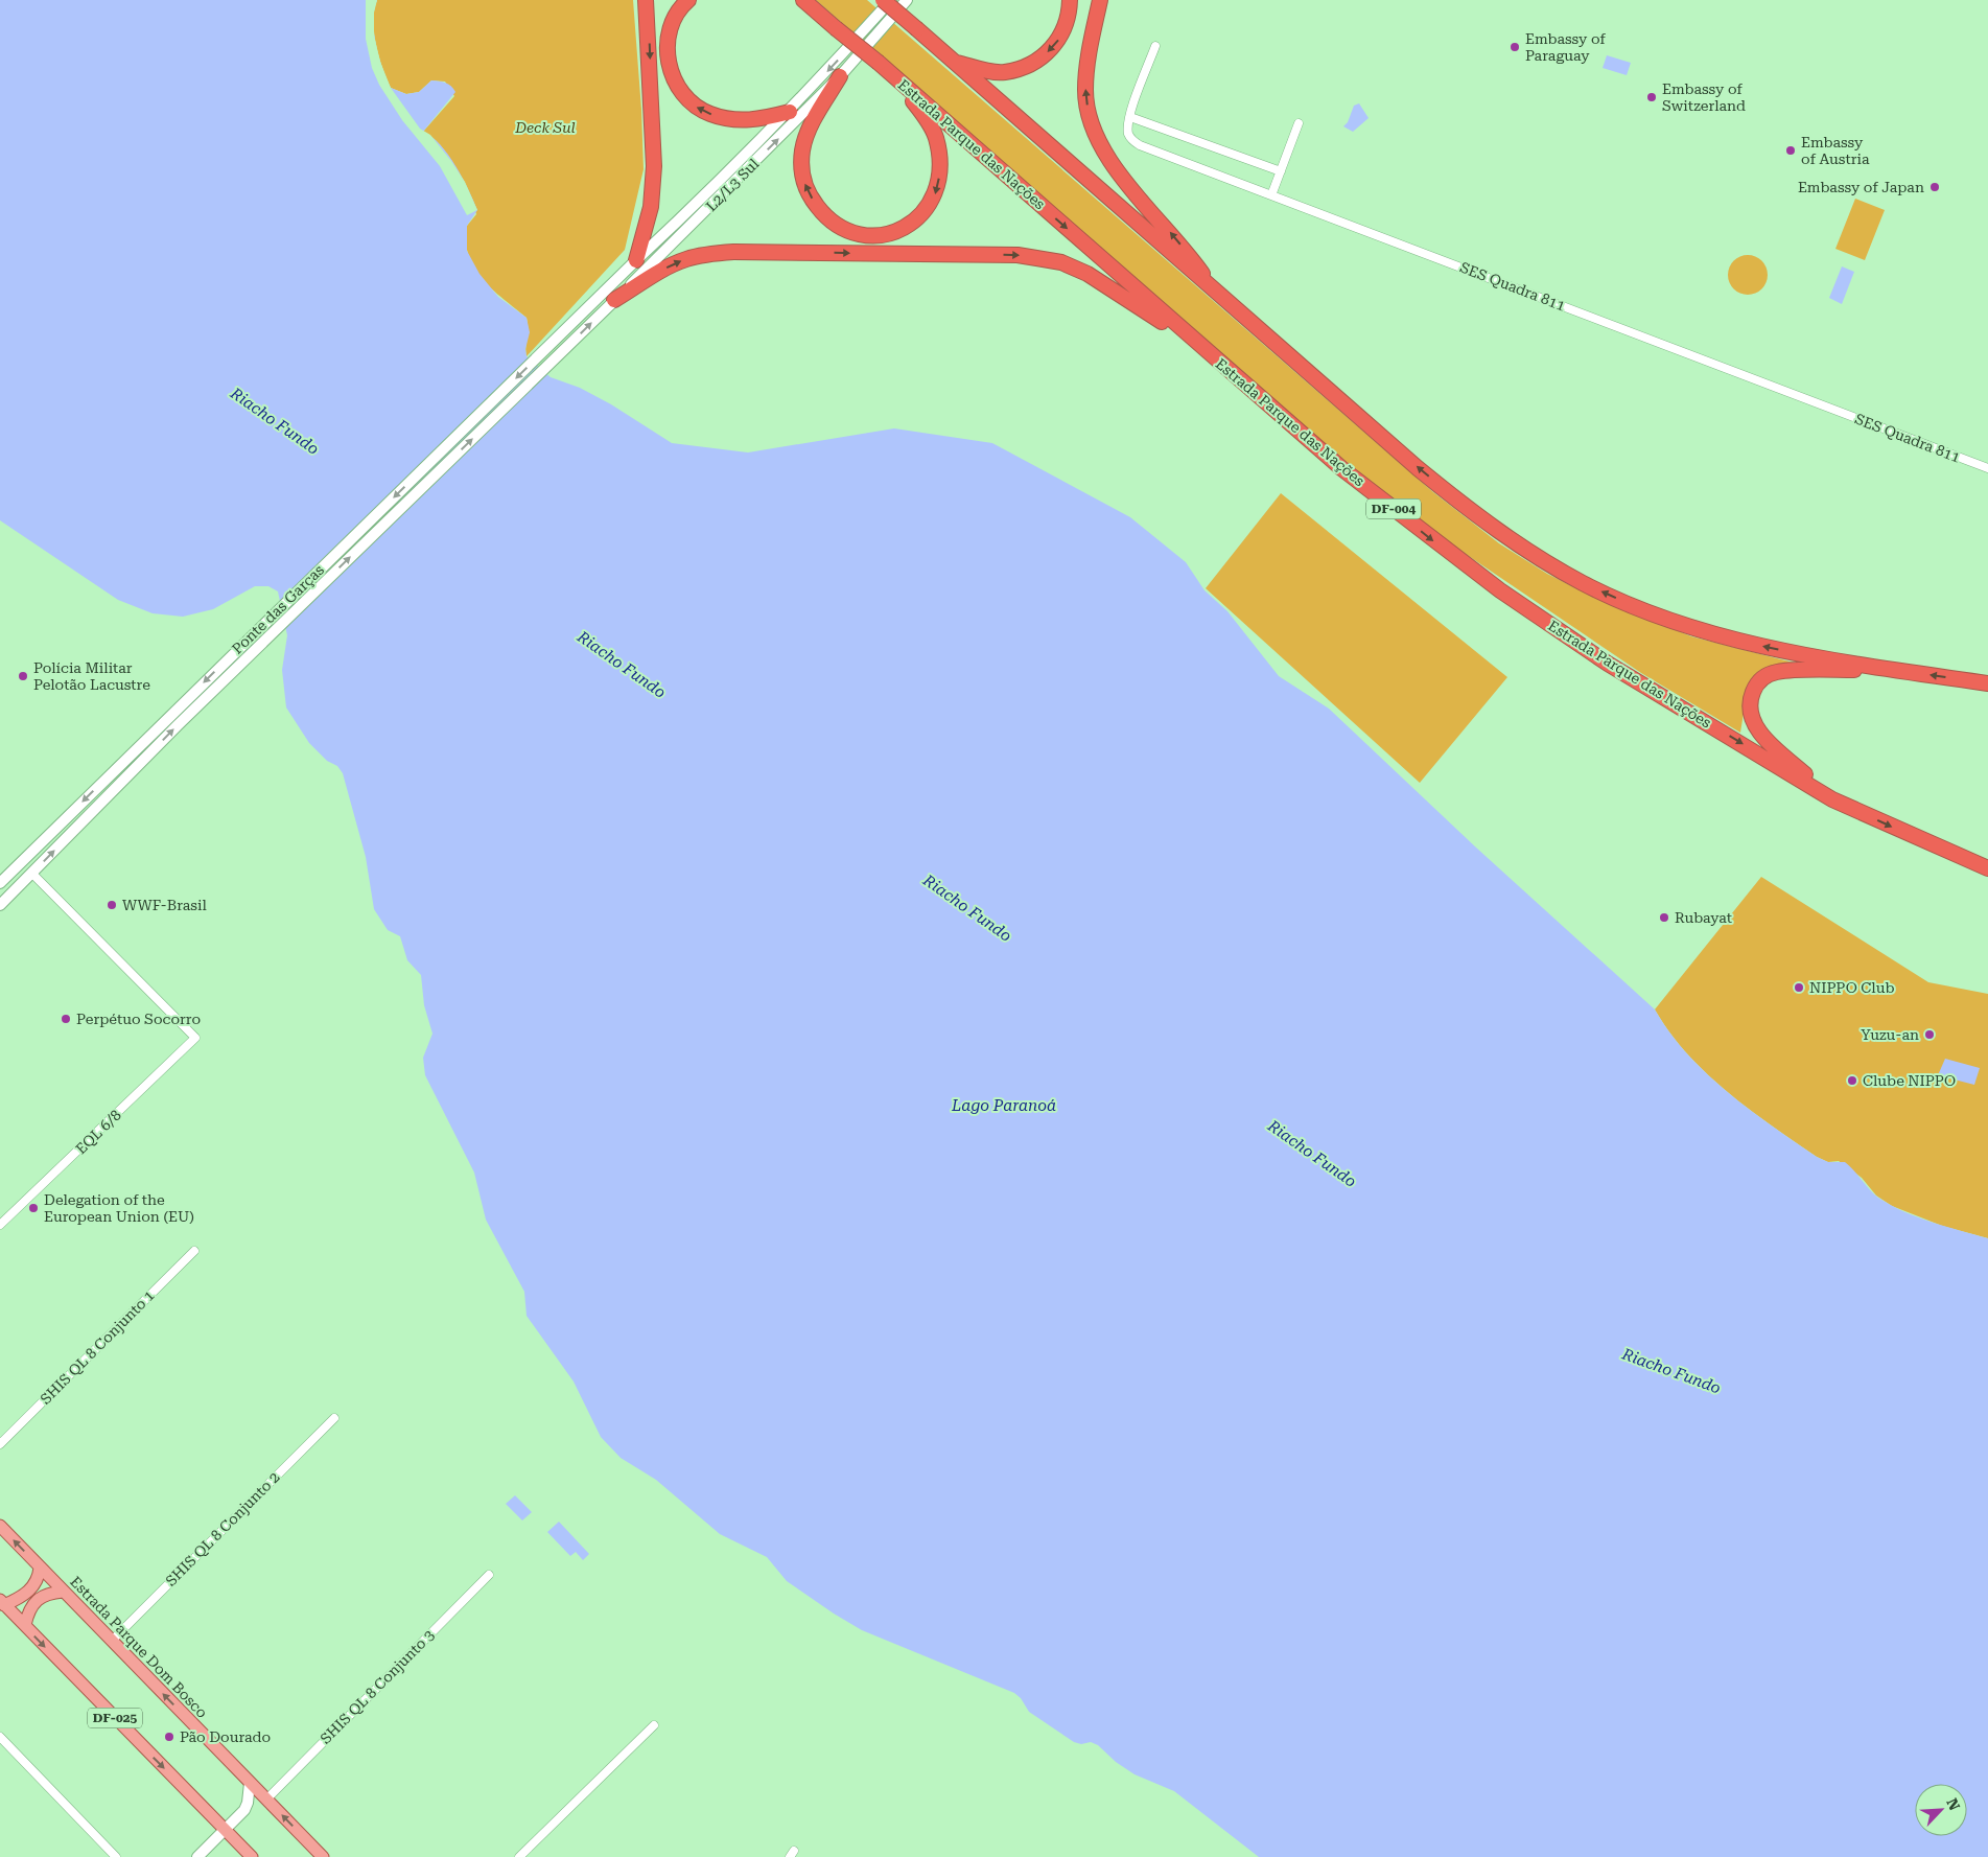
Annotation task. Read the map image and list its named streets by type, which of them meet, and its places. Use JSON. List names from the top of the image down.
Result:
{
  "streets": {
    "highway": ["Estrada Parque das Nações", "DF-004"],
    "main road": [
      "L2/L3 Sul",
      "Ponte das Garças",
      "Estrada Parque Dom Bosco",
      "DF-025"
    ],
    "street": [
      "SES Quadra 811",
      "EQL 6/8",
      "SHIS QL 8 Conjunto 1",
      "SHIS QL 8 Conjunto 2",
      "SHIS QL 8 Conjunto 3"
    ]
  },
  "crossings": [
    ["L2/L3 Sul", "Ponte das Garças"],
    ["Ponte das Garças", "EQL 6/8"],
    ["SHIS QL 8 Conjunto 2", "Estrada Parque Dom Bosco"],
    ["Estrada Parque Dom Bosco", "SHIS QL 8 Conjunto 3"]
  ],
  "water": ["Riacho Fundo", "Lago Paranoá"],
  "parks": ["Deck Sul"],
  "places": [
    "Embassy of Paraguay",
    "Embassy of Switzerland",
    "Embassy of Austria",
    "Embassy of Japan",
    "Polícia Militar Pelotão Lacustre",
    "WWF-Brasil",
    "Rubayat",
    "NIPPO Club",
    "Perpétuo Socorro",
    "Yuzu-an",
    "Clube NIPPO",
    "Delegation of the European Union (EU)",
    "Pão Dourado"
  ],
  "north": "top right"
}
